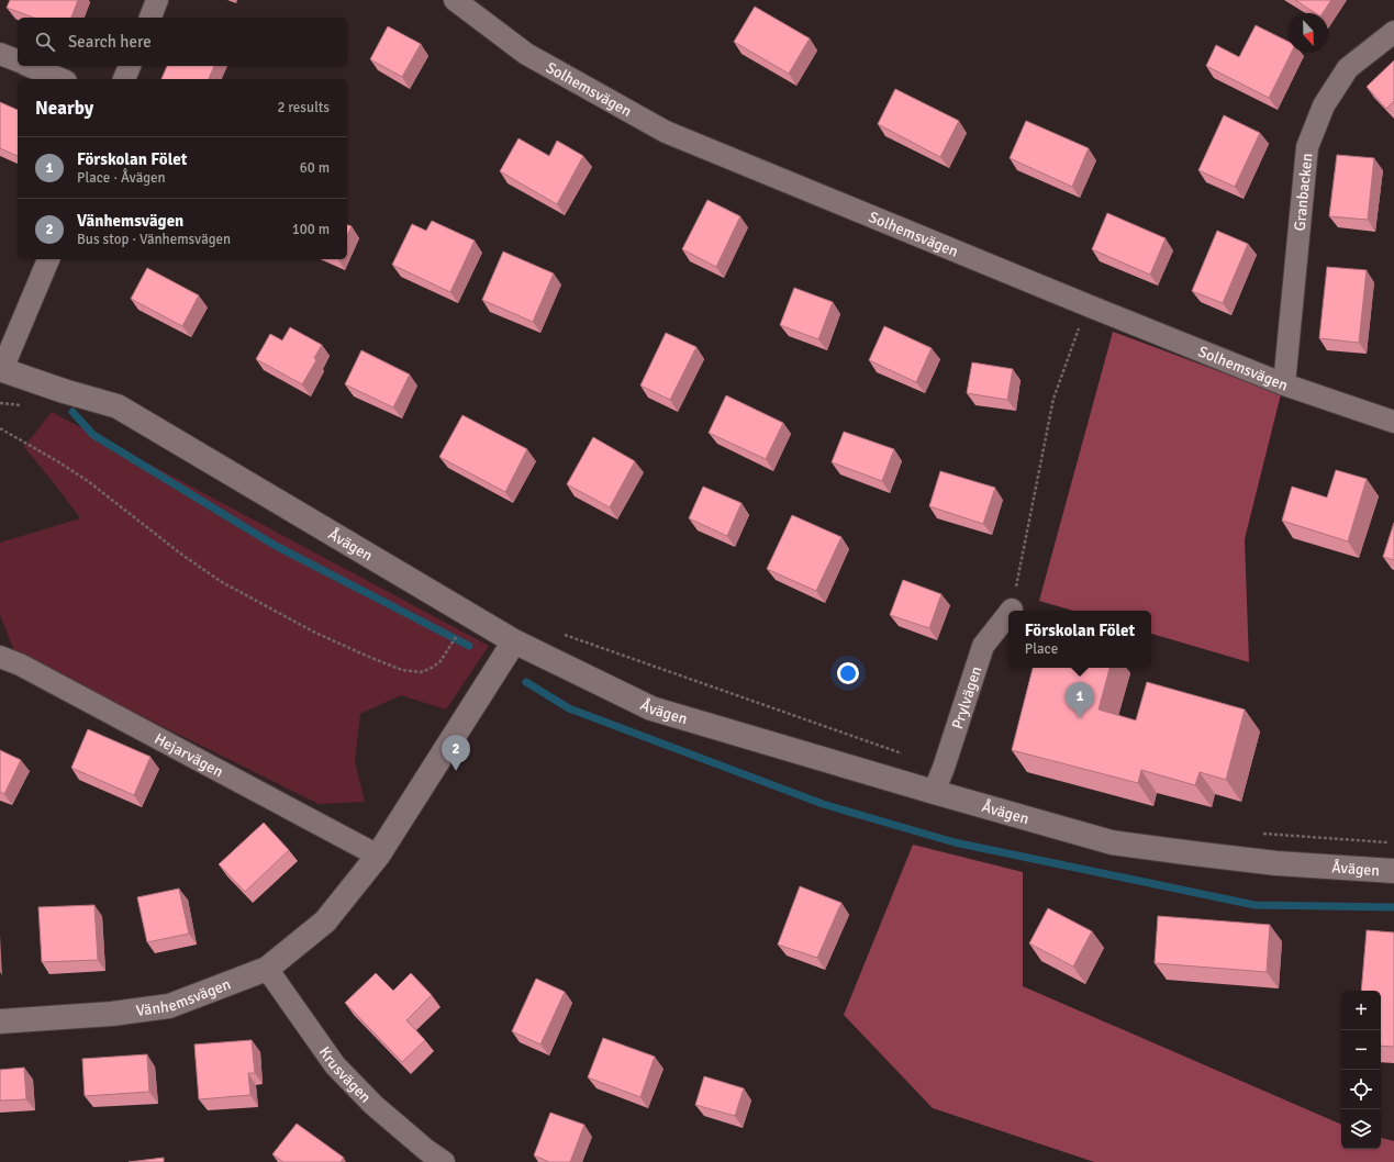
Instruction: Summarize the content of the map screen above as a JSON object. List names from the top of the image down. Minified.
{"streets":{"street":["Solhemsvägen","Granbacken","Åvägen","Prylvägen","Hejarvägen","Vänhemsvägen","Krusvägen"]},"crossings":[["Solhemsvägen","Granbacken"],["Åvägen","Prylvägen"],["Åvägen","Vänhemsvägen"],["Hejarvägen","Vänhemsvägen"],["Vänhemsvägen","Krusvägen"]],"north":"bottom","page":{"search":"Search here","heading":["Nearby","2 results"],"list":[{"mark":"1","name":"Förskolan Fölet","note":"Place · Åvägen","value":"60 m"},{"mark":"2","name":"Vänhemsvägen","note":"Bus stop · Vänhemsvägen","value":"100 m"}],"popup":["Förskolan Fölet","Place"],"pins":["1","2"],"map_buttons":["+","−"]}}
